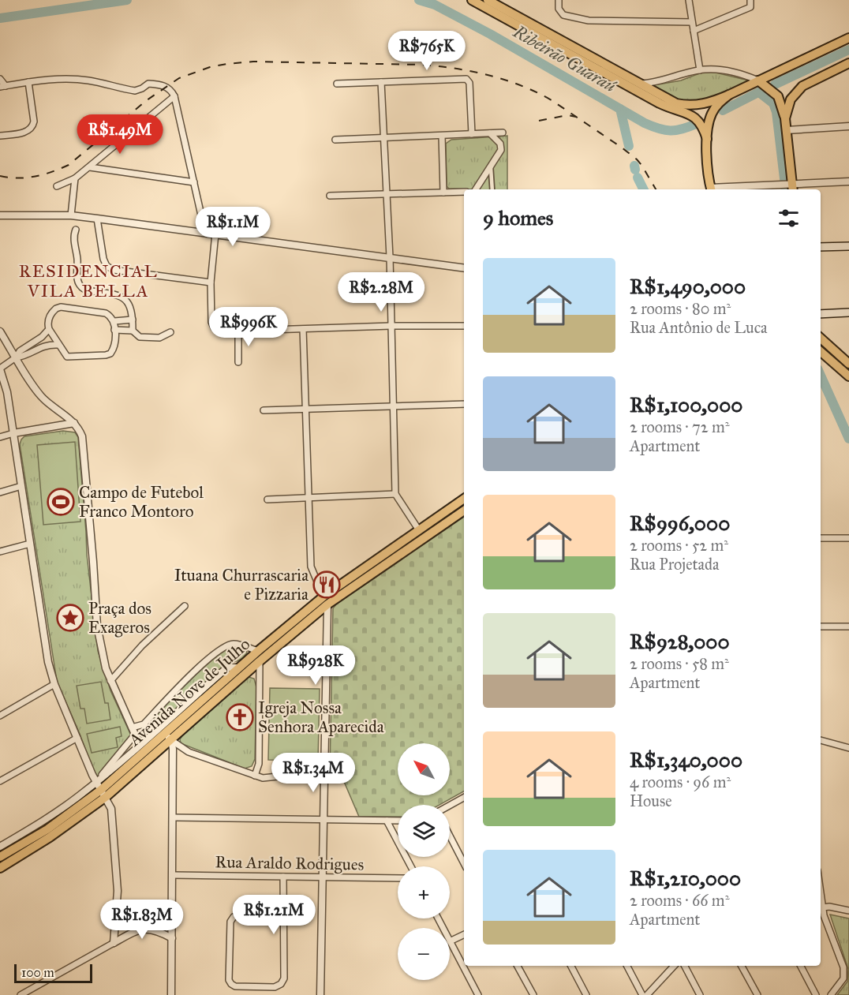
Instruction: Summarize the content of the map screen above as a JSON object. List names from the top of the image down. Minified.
{"streets":{"main road":["Avenida Nove de Julho"],"street":["Rua Araldo Rodrigues"]},"districts":["RESIDENCIAL VILA BELLA"],"water":["Ribeirão Guaraú"],"places":{"sports":["Campo de Futebol Franco Montoro"],"restaurant":["Ituana Churrascaria e Pizzaria"],"place":["Praça dos Exageros"],"church":["Igreja Nossa Senhora Aparecida"]},"scale_bar":"100 m","north":"top left","page":{"price":["R$765K","R$1.49M","R$1.1M","R$2.28M","R$996K","R$928K","R$1.34M","R$1.21M","R$1.83M"],"heading":"9 homes","list":[{"name":"R$1,490,000","note":"2 rooms · 80 m² · Rua Antônio de Luca"},{"name":"R$1,100,000","note":"2 rooms · 72 m² · Apartment"},{"name":"R$996,000","note":"2 rooms · 52 m² · Rua Projetada"},{"name":"R$928,000","note":"2 rooms · 58 m² · Apartment"},{"name":"R$1,340,000","note":"4 rooms · 96 m² · House"},{"name":"R$1,210,000","note":"2 rooms · 66 m² · Apartment"}],"map_buttons":["+","−"],"scale":"100 m"}}
